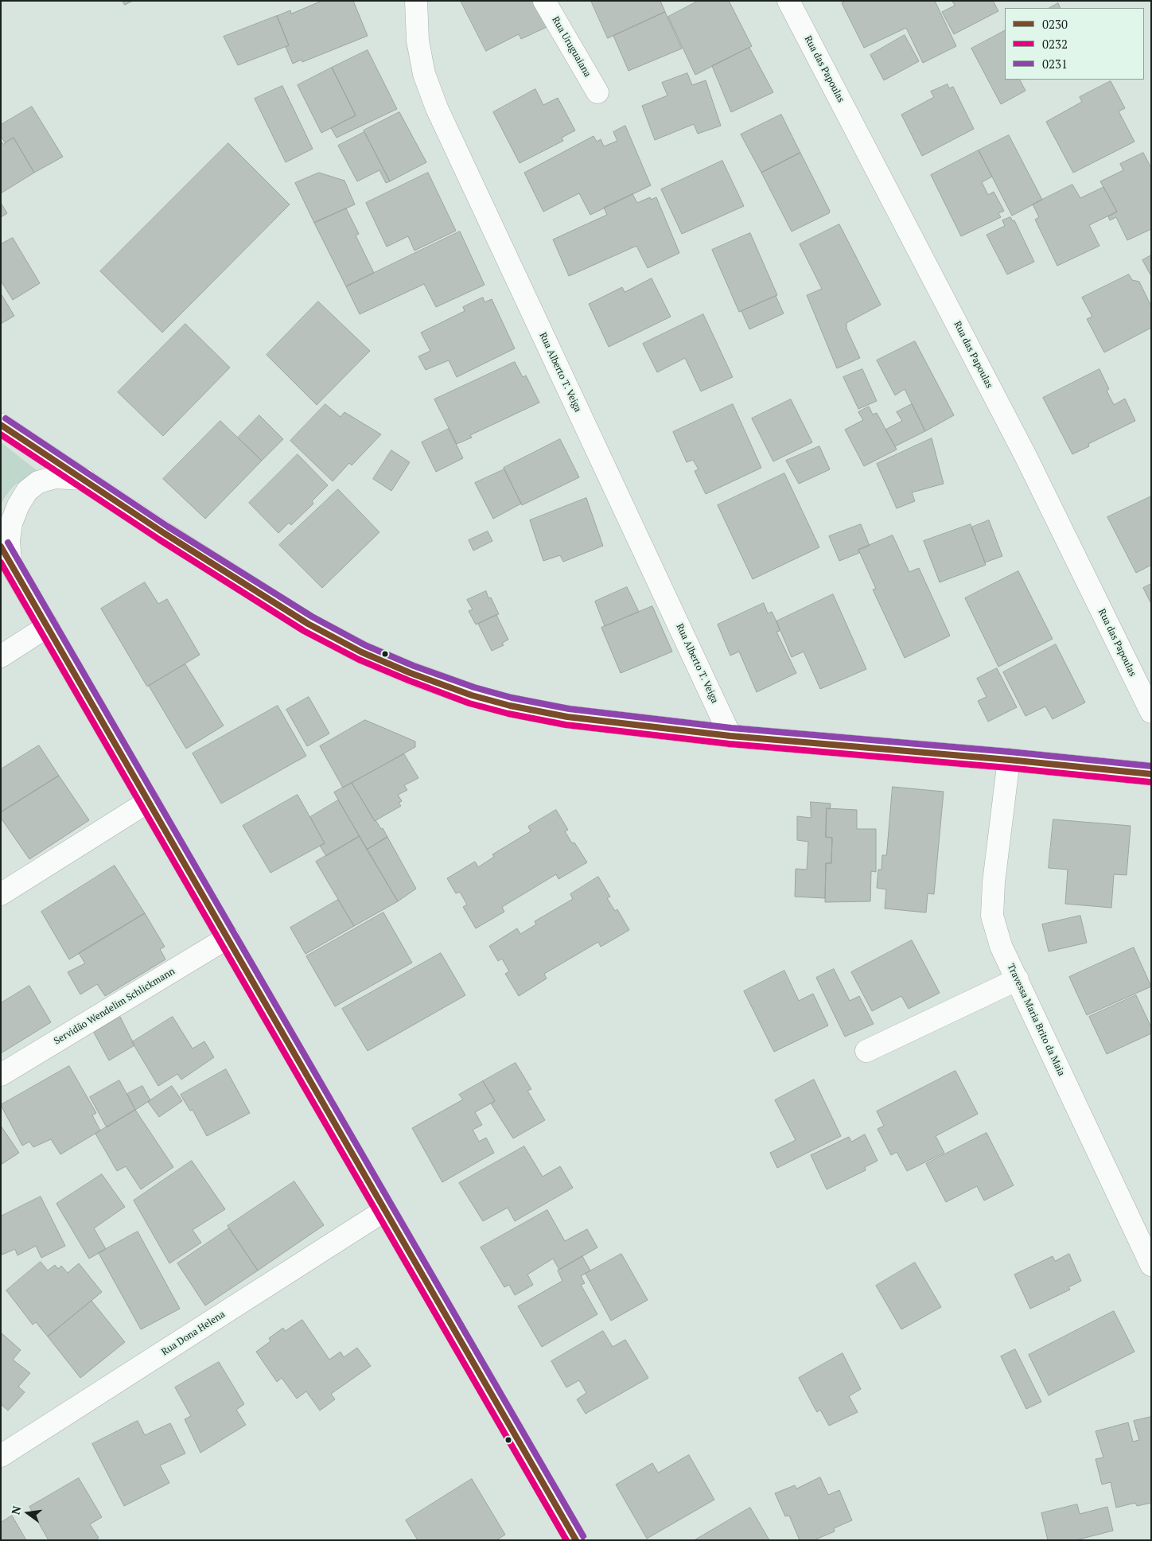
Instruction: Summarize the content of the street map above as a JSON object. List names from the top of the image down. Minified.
{"streets":{"street":["Rua Uruguaiana","Rua das Papoulas","Rua Alberto T. Veiga","Servidão Wendelim Schlickmann","Travessa Maria Brito da Maia","Rua Dona Helena"]},"lines":["transit line 0231","transit line 0230","transit line 0232"],"legend":["0230","0232","0231"],"north":"left"}
